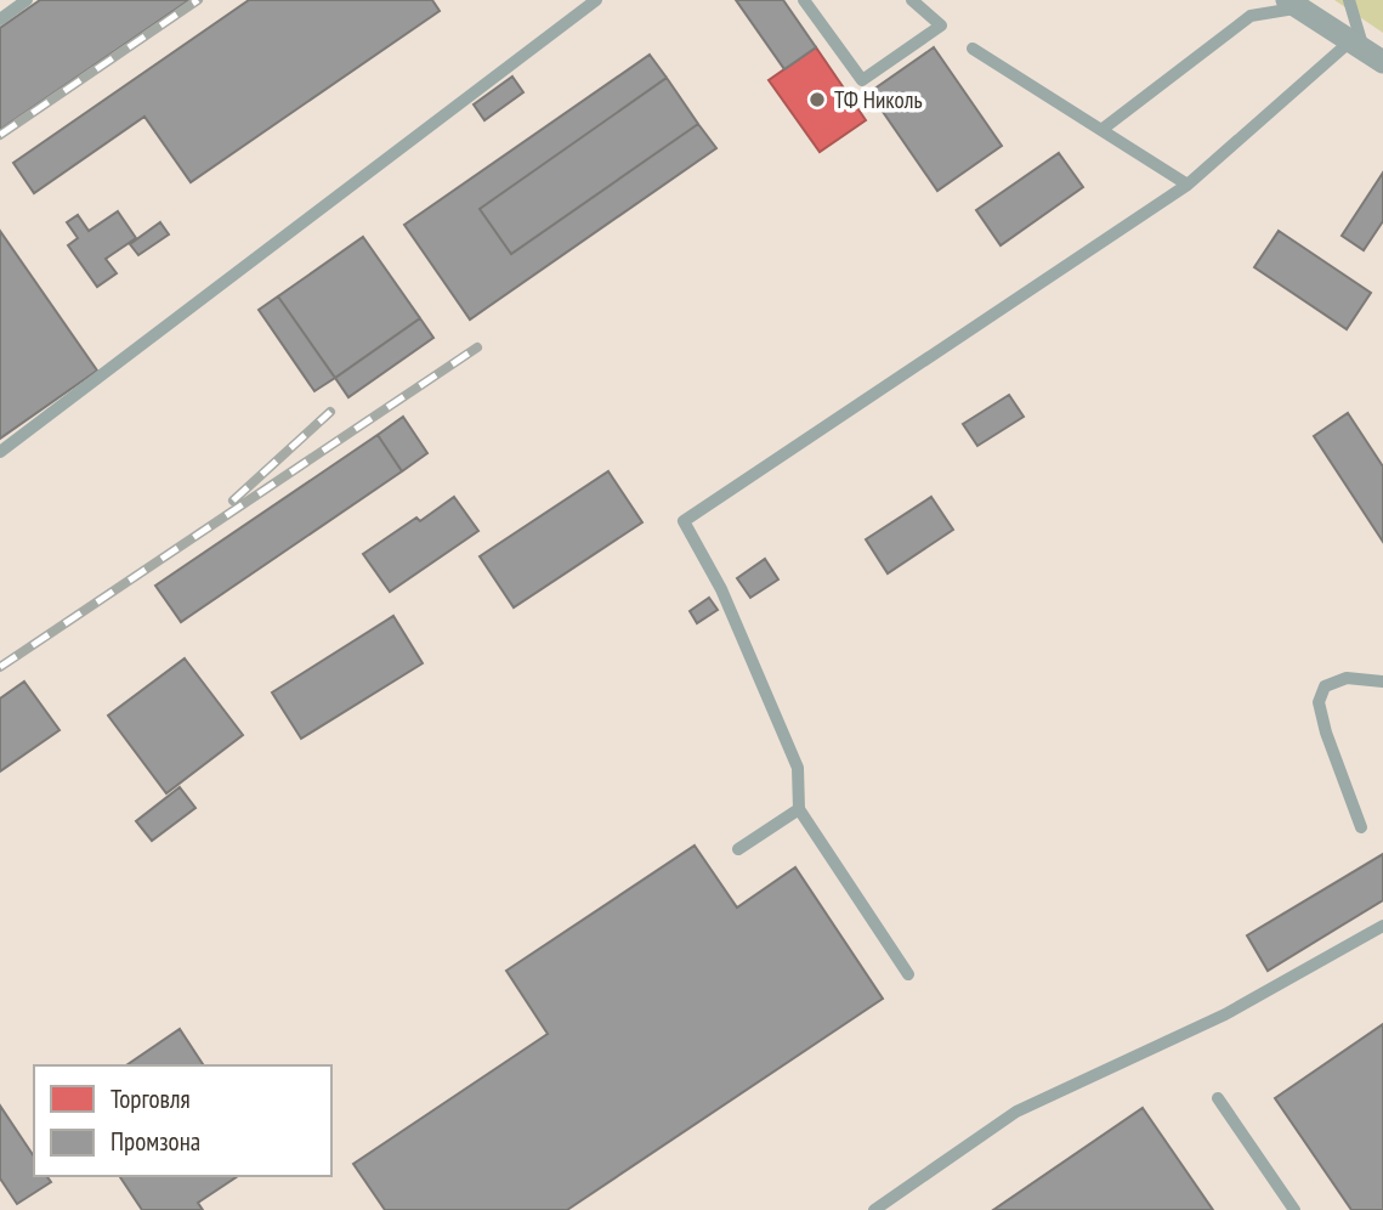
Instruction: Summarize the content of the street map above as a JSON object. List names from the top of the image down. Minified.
{"places":["ТФ Николь"],"legend":["Торговля","Промзона"]}
